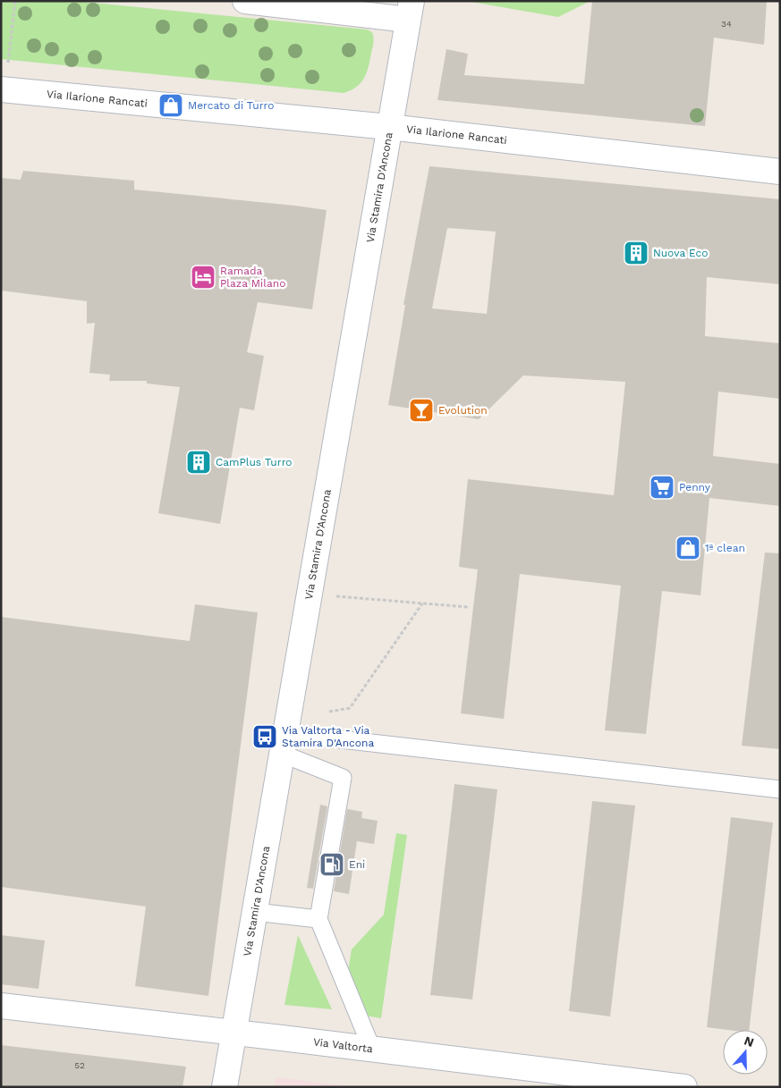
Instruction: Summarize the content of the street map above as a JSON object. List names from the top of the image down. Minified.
{"streets":{"street":["Via Ilarione Rancati","Via Stamira D'Ancona","Via Valtorta"]},"crossings":[["Via Ilarione Rancati","Via Stamira D'Ancona"],["Via Stamira D'Ancona","Via Valtorta"]],"places":{"shop":["Mercato di Turro","1ª clean"],"building":["Nuova Eco","CamPlus Turro"],"hotel":["Ramada Plaza Milano"],"bar":["Evolution"],"supermarket":["Penny"],"bus stop":["Via Valtorta - Via Stamira D'Ancona"],"fuel station":["Eni"]},"house_numbers":["34","52"],"north":"top"}
